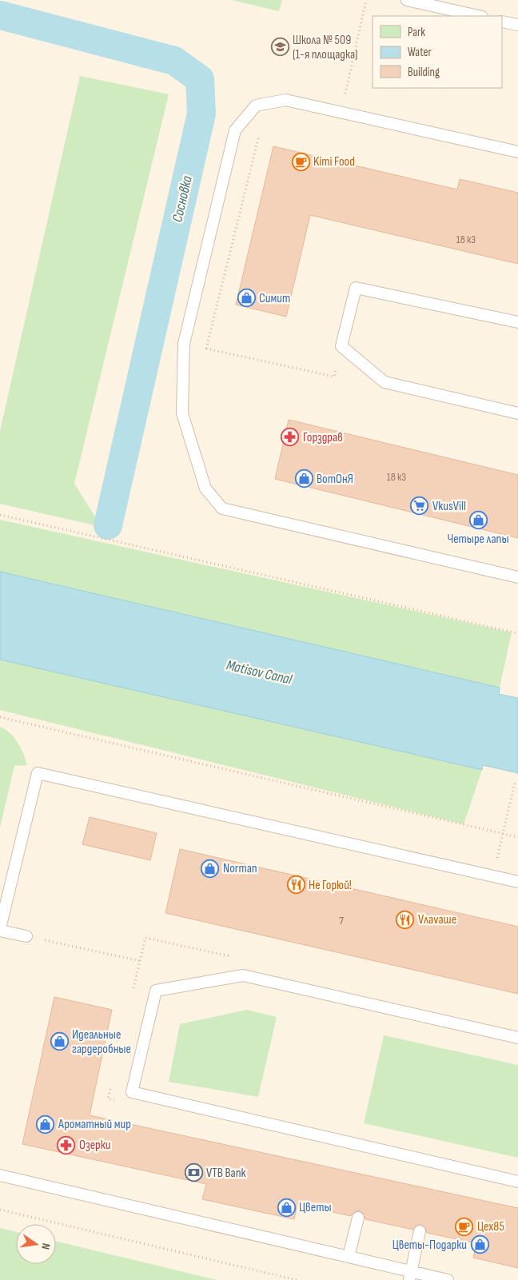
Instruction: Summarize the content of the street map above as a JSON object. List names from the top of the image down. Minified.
{"water":["Сосновка","Matisov Canal"],"places":{"school or university":["Школа № 509 (1-я площадка)"],"cafe":["Kimi Food","Цех85"],"shop":["Симит","ВотОнЯ","Четыре лапы","Norman","Идеальные гардеробные","Ароматный мир","Цветы","Цветы-Подарки"],"pharmacy":["Горздрав","Озерки"],"supermarket":["VkusVill"],"restaurant":["Не Горюй!","Vлаvаше"],"bank":["VTB Bank"]},"house_numbers":["18 к3","18 к3","7"],"legend":["Park","Water","Building"],"north":"right"}
